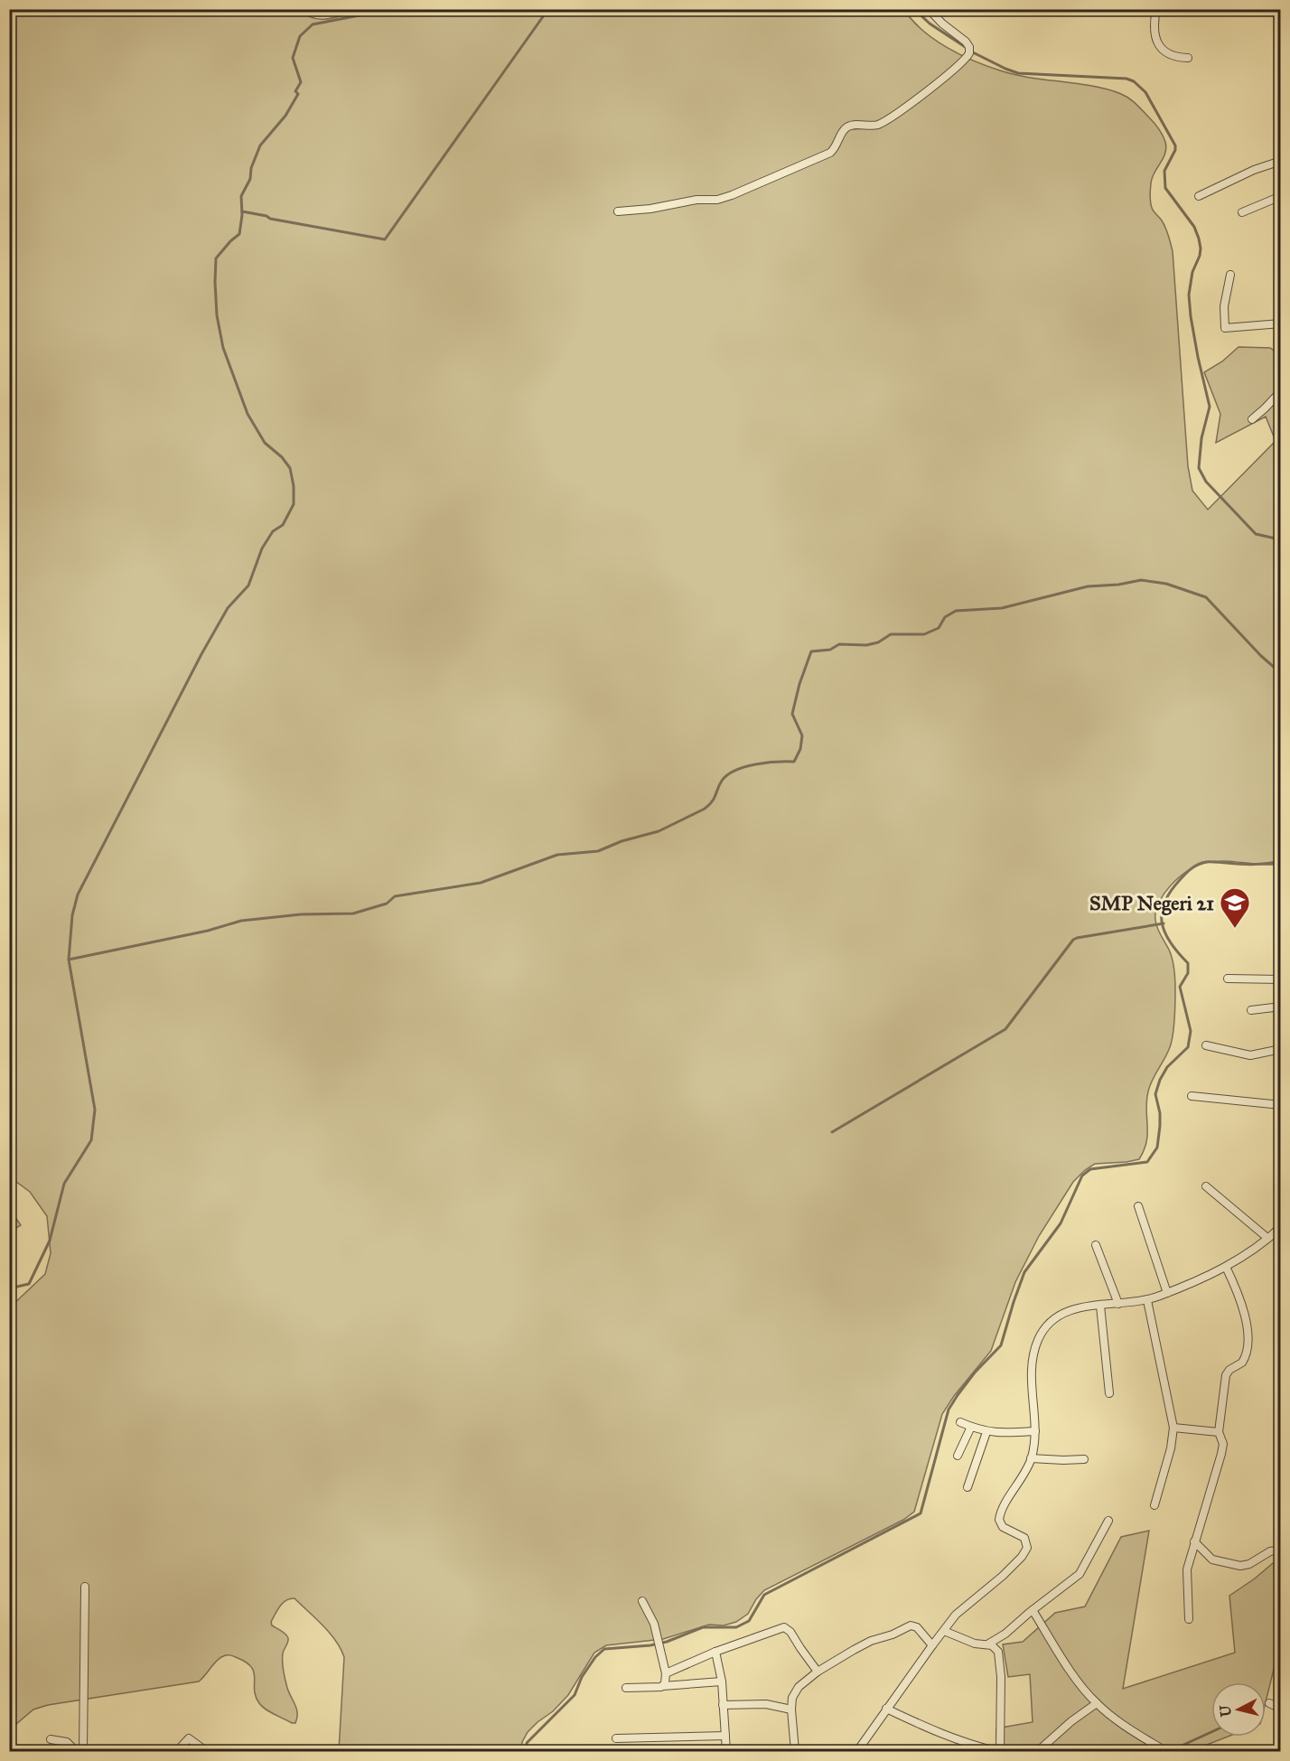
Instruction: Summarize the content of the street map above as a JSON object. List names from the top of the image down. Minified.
{"places":{"school or university":["SMP Negeri 21"]},"north":"left"}
